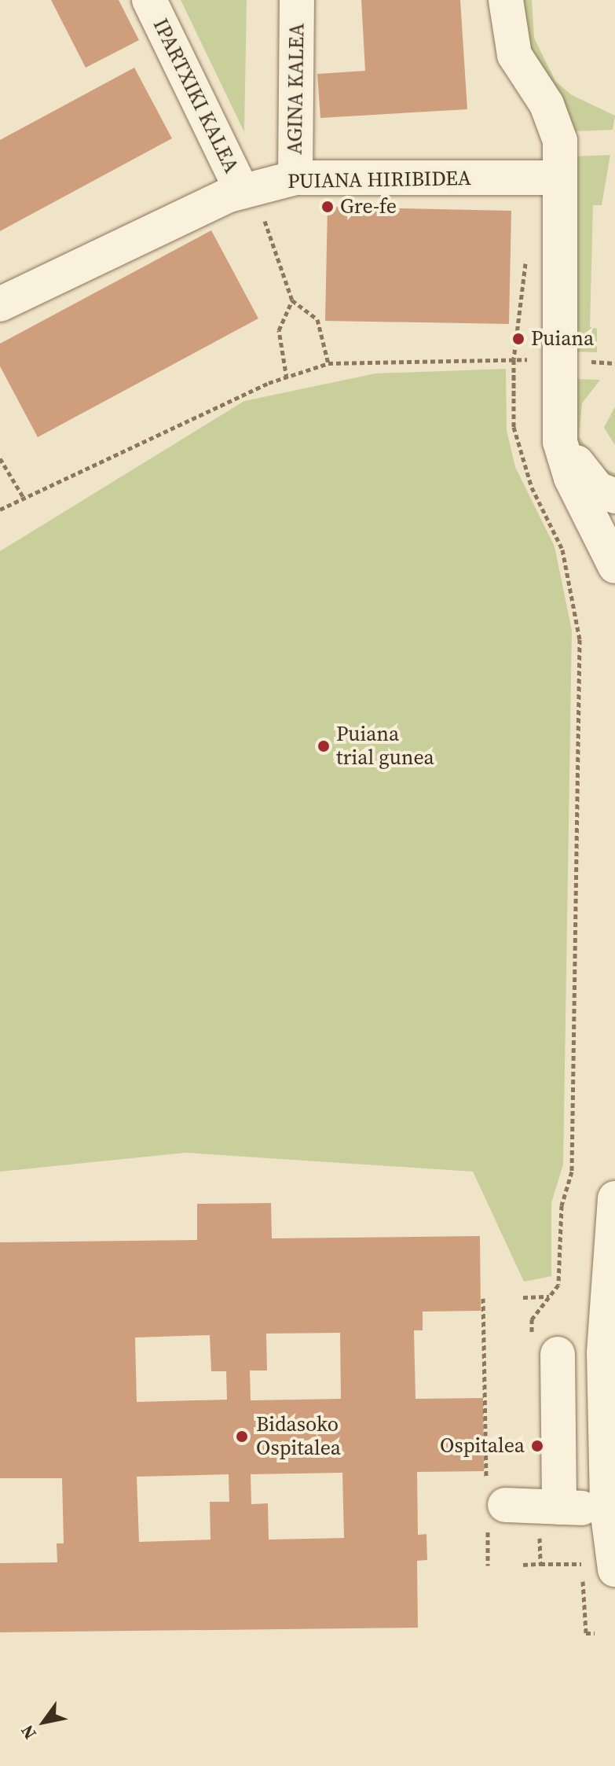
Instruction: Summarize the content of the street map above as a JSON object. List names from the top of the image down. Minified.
{"streets":{"street":["AGINA KALEA","IPARTXIKI KALEA","PUIANA HIRIBIDEA"]},"crossings":[["AGINA KALEA","PUIANA HIRIBIDEA"],["IPARTXIKI KALEA","PUIANA HIRIBIDEA"]],"places":["Gre-fe","Puiana","Puiana trial gunea","Bidasoko Ospitalea","Ospitalea"],"north":"bottom left"}
